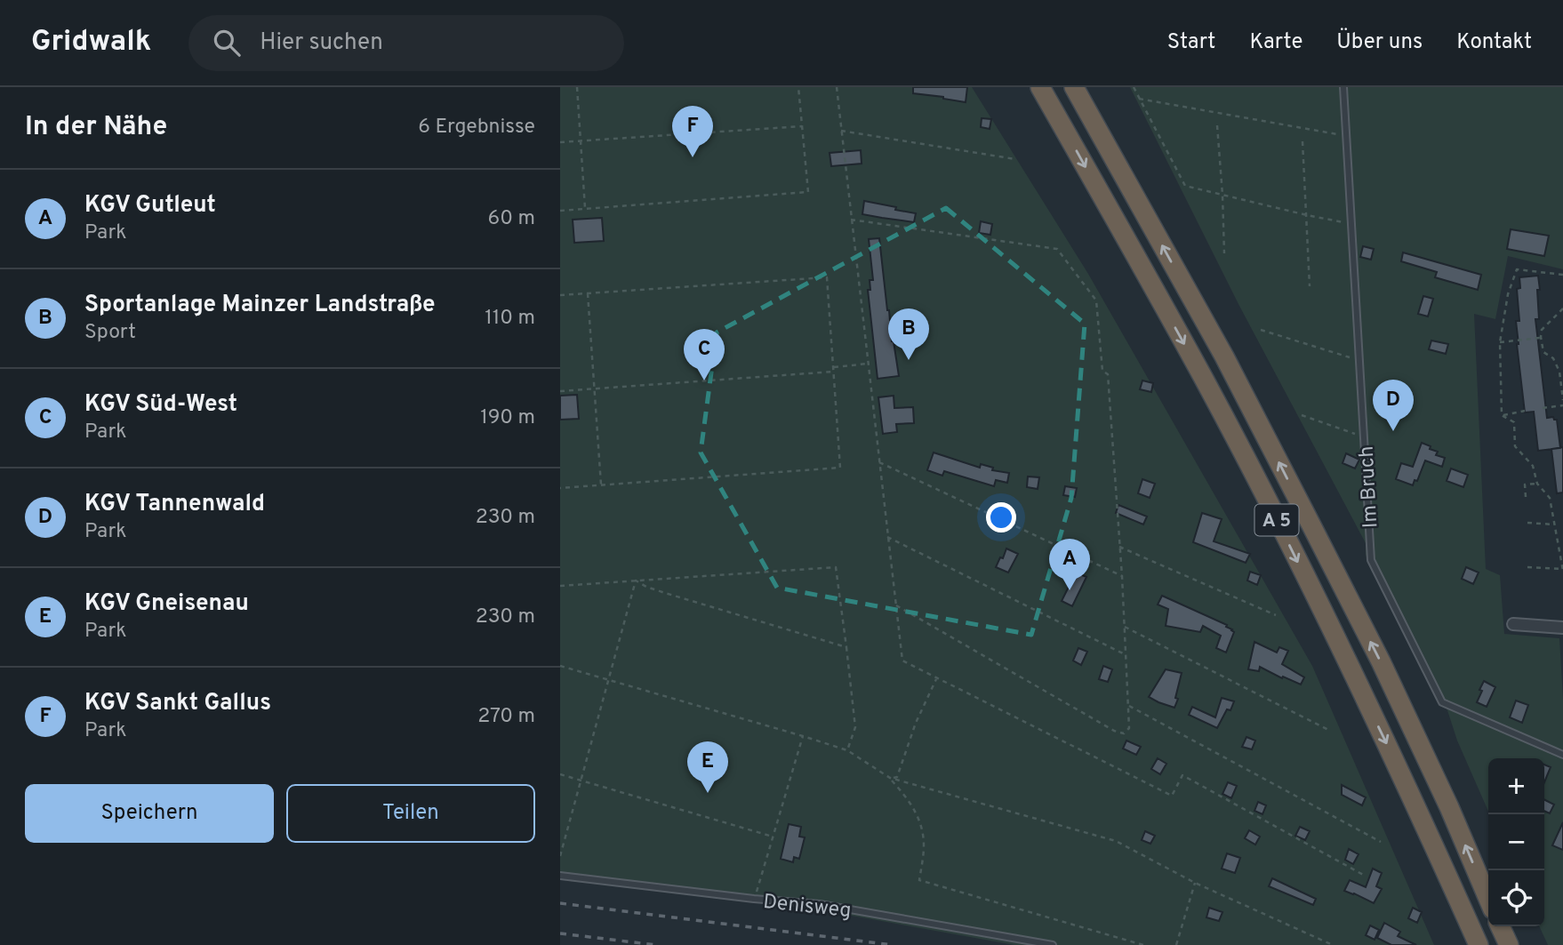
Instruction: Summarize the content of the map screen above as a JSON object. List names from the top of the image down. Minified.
{"streets":{"highway":["A 5"],"lane":["Im Bruch","Denisweg"]},"page":{"header":"Gridwalk","search":"Hier suchen","nav":["Start","Karte","Über uns","Kontakt"],"heading":["In der Nähe","6 Ergebnisse"],"pins":["F","B","C","D","A","E"],"list":[{"mark":"A","name":"KGV Gutleut","note":"Park","value":"60 m"},{"mark":"B","name":"Sportanlage Mainzer Landstraße","note":"Sport","value":"110 m"},{"mark":"C","name":"KGV Süd-West","note":"Park","value":"190 m"},{"mark":"D","name":"KGV Tannenwald","note":"Park","value":"230 m"},{"mark":"E","name":"KGV Gneisenau","note":"Park","value":"230 m"},{"mark":"F","name":"KGV Sankt Gallus","note":"Park","value":"270 m"}],"map_buttons":["+","−"],"buttons":["Speichern","Teilen"]}}
